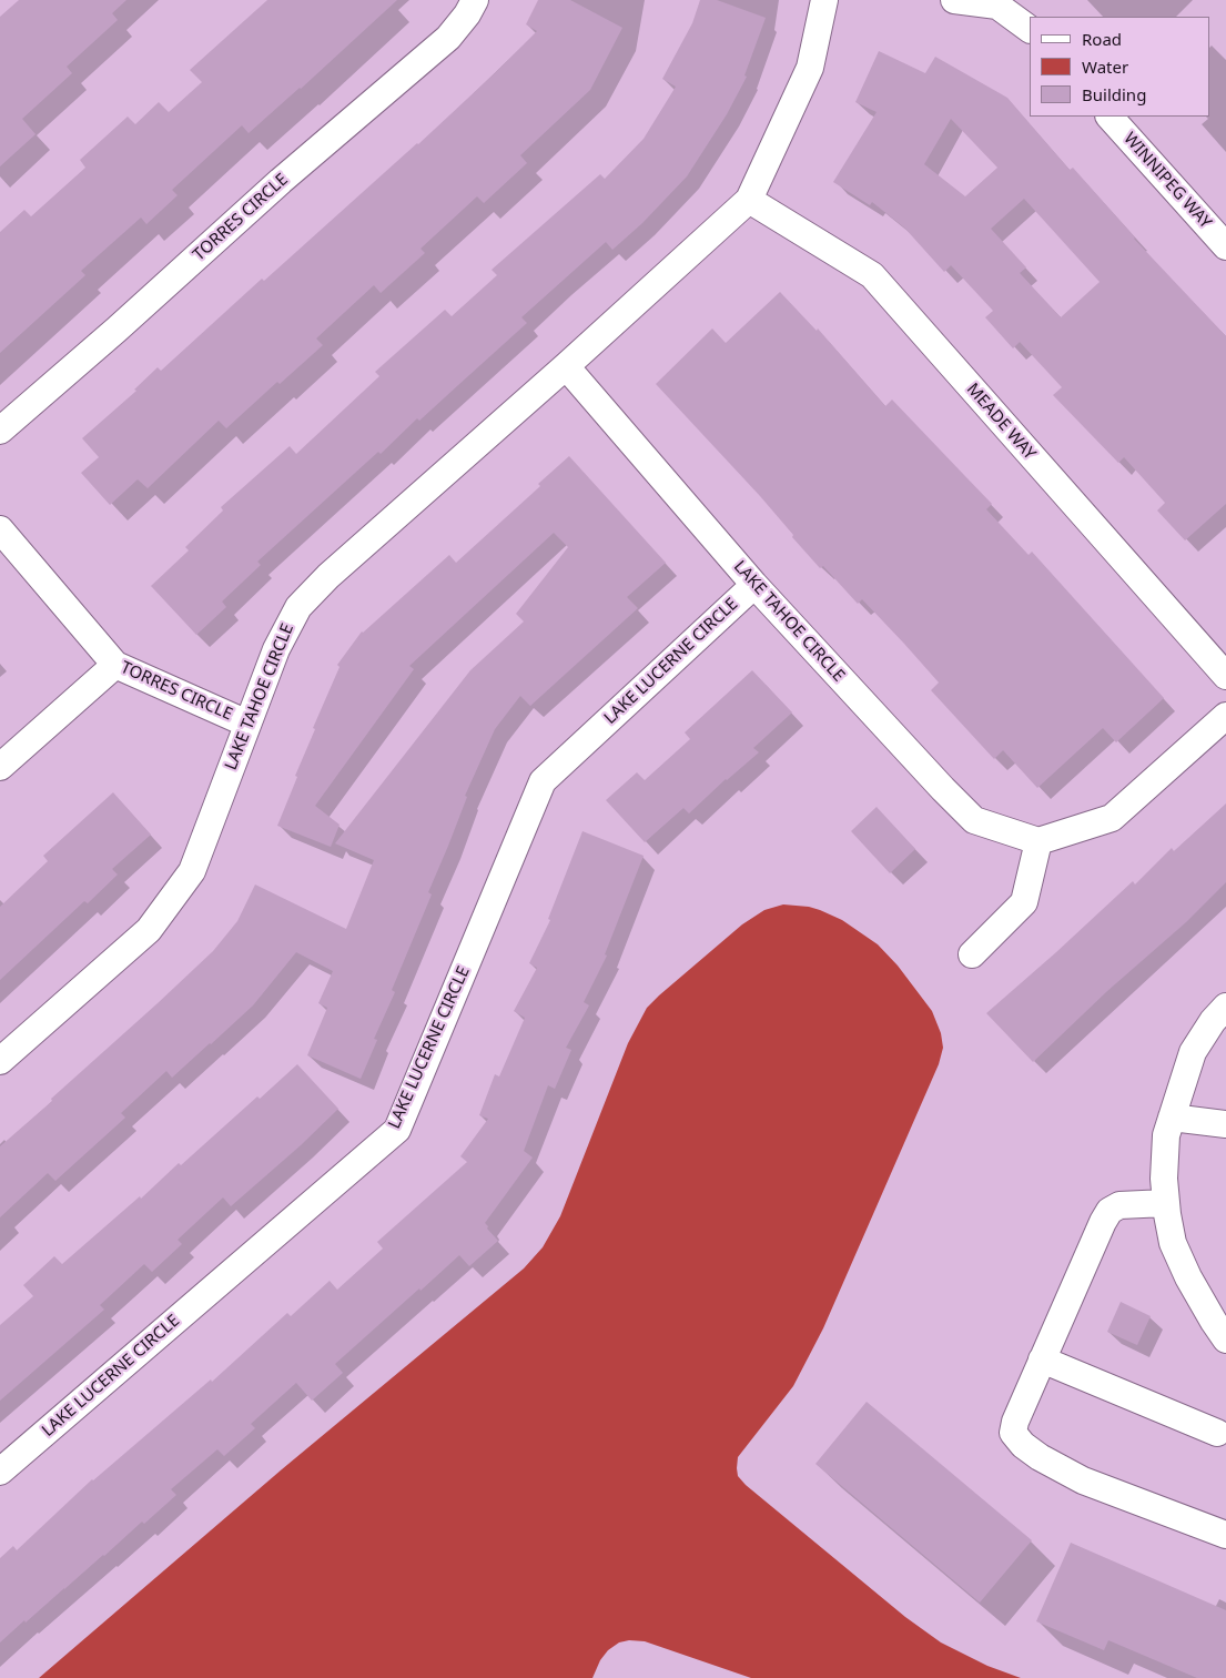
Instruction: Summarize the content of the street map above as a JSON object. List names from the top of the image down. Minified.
{"streets":{"street":["WINNIPEG WAY","TORRES CIRCLE","MEADE WAY","LAKE TAHOE CIRCLE","LAKE LUCERNE CIRCLE"]},"crossings":[["TORRES CIRCLE","LAKE TAHOE CIRCLE"],["MEADE WAY","LAKE TAHOE CIRCLE"],["LAKE TAHOE CIRCLE","LAKE LUCERNE CIRCLE"]],"legend":["Road","Water","Building"]}
